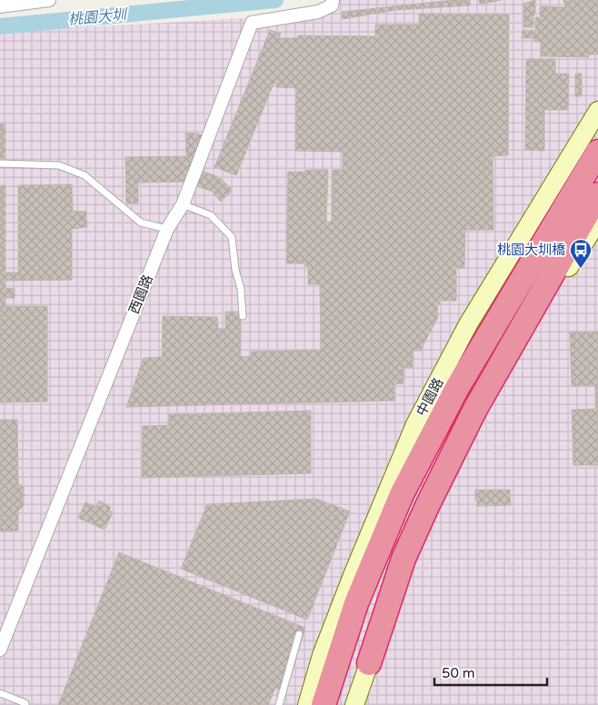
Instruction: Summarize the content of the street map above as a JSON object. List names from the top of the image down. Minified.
{"streets":{"main road":["中園路"],"street":["西園路"]},"water":["桃園大圳"],"places":{"bus stop":["桃園大圳橋"]},"scale_bar":"50 m"}
